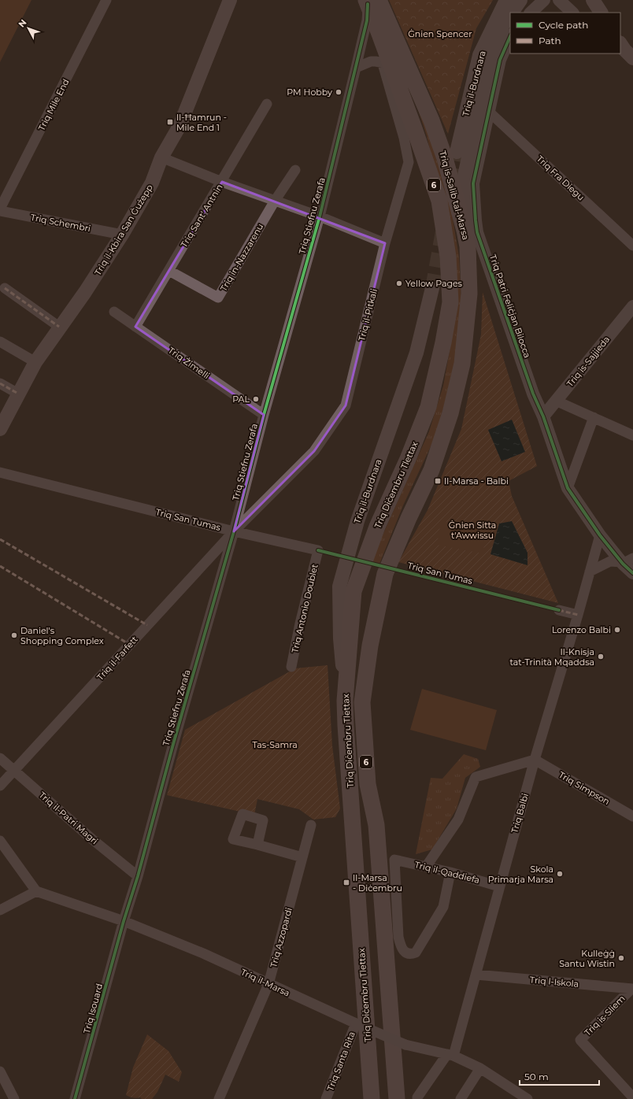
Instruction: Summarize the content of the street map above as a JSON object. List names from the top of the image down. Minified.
{"streets":{"highway":["6","Triq is-Salib tal-Marsa","Triq Diċembru Tlettax"],"main road":["Triq il-Burdnara","Triq il-Kbira San Ġużepp"],"street":["Triq Mile End","Triq Fra Diegu","Triq Sant' Antnin","Triq Stiefnu Zerafa","Triq Schembri","Triq in-Nazzarenu","Triq Patri Feliċjan Bilocca","Triq il-Pitkali","Triq is-Sajjieda","Triq Żimelli","Triq San Tumas","Triq Antonio Doublet","Triq il-Farfett","Triq Simpson","Triq Balbi","Triq il-Patri Magri","Triq il-Qaddiefa","Triq Azzopardi","Triq l-Iskola","Triq il-Marsa","Triq Isouard","Triq is-Sliem","Triq Santa Rita"]},"crossings":[["Triq il-Burdnara","Triq Diċembru Tlettax"],["Triq Fra Diegu","Triq Patri Feliċjan Bilocca"],["Triq is-Salib tal-Marsa","Triq Stiefnu Zerafa"],["Triq is-Salib tal-Marsa","Triq il-Pitkali"],["Triq is-Salib tal-Marsa","Triq Diċembru Tlettax"],["Triq Sant' Antnin","Triq in-Nazzarenu"],["Triq Sant' Antnin","Triq Żimelli"],["Triq Stiefnu Zerafa","Triq il-Pitkali"],["Triq Stiefnu Zerafa","Triq Żimelli"],["Triq Stiefnu Zerafa","Triq San Tumas"],["Triq Stiefnu Zerafa","Triq il-Farfett"],["Triq Stiefnu Zerafa","Triq il-Patri Magri"],["Triq Stiefnu Zerafa","Triq il-Marsa"],["Triq Stiefnu Zerafa","Triq Isouard"],["Triq Schembri","Triq il-Kbira San Ġużepp"],["Triq Patri Feliċjan Bilocca","Triq is-Sajjieda"],["Triq Patri Feliċjan Bilocca","Triq Balbi"],["Triq il-Pitkali","Triq San Tumas"],["Triq il-Pitkali","Triq il-Farfett"],["Triq San Tumas","Triq Antonio Doublet"],["Triq San Tumas","Triq il-Farfett"],["Triq il-Farfett","Triq il-Patri Magri"],["Triq Simpson","Triq Balbi"],["Triq Balbi","Triq il-Qaddiefa"],["Triq Balbi","Triq l-Iskola"],["Triq Balbi","Triq il-Marsa"],["Triq Azzopardi","Triq il-Marsa"],["Triq l-Iskola","Triq is-Sliem"],["Triq il-Marsa","Triq Isouard"],["Triq il-Marsa","Triq Santa Rita"]],"parks":["Ġnien Spencer","Ġnien Sitta t'Awwissu","Tas-Samra"],"places":{"other":["PM Hobby","Yellow Pages","PAL","Lorenzo Balbi","Daniel's Shopping Complex","Il-Knisja tat-Trinità Mqaddsa","Skola Primarja Marsa","Kulleġġ Santu Wistin"],"transit":["Il-Ħamrun - Mile End 1","Il-Marsa - Balbi","Il-Marsa - Diċembru"]},"legend":["Cycle path","Path"],"scale_bar":"50 m","north":"top left"}
